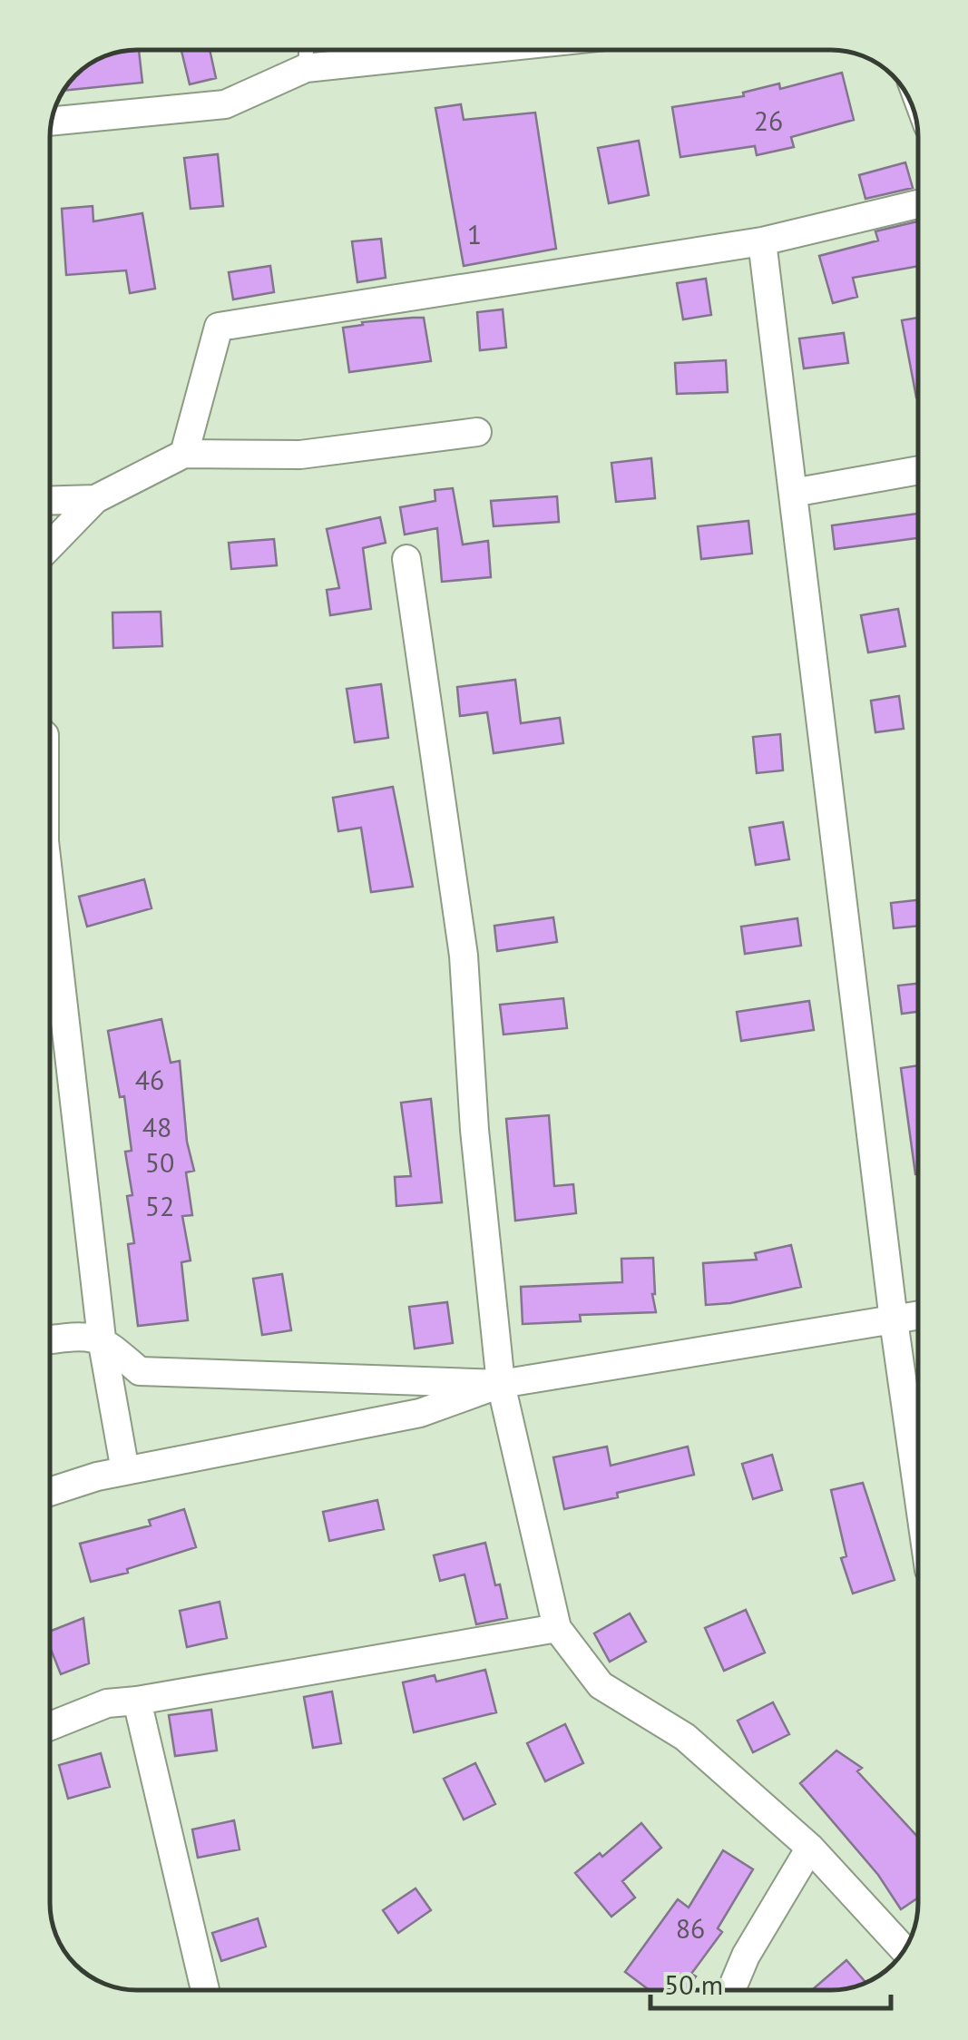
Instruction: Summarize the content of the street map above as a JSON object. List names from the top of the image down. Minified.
{"house_numbers":["26","1","46","48","50","52","86"],"scale_bar":"50 m"}
